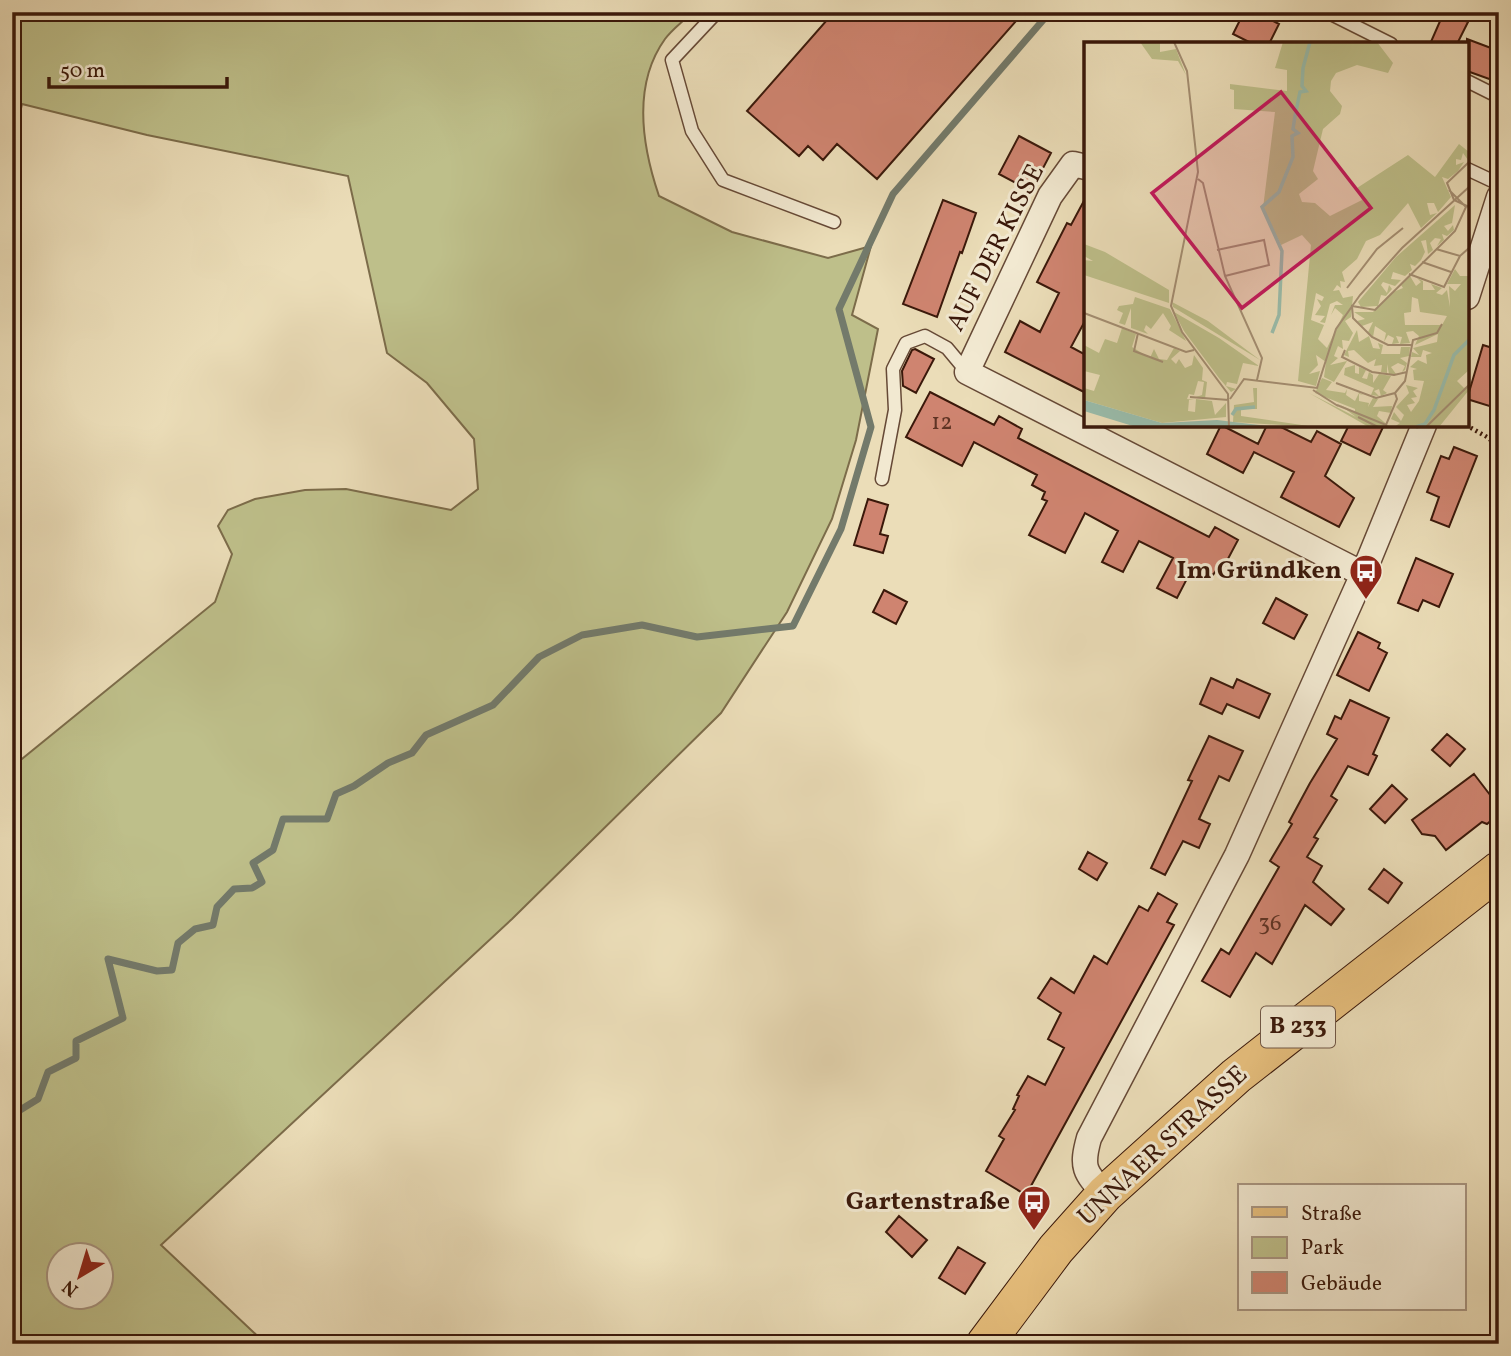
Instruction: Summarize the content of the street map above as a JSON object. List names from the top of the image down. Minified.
{"streets":{"main road":["B 233","UNNAER STRASSE"],"street":["AUF DER KISSE"]},"places":{"bus stop":["Im Gründken","Gartenstraße"]},"house_numbers":["12","36"],"legend":["Straße","Park","Gebäude"],"scale_bar":"50 m","north":"bottom left"}
